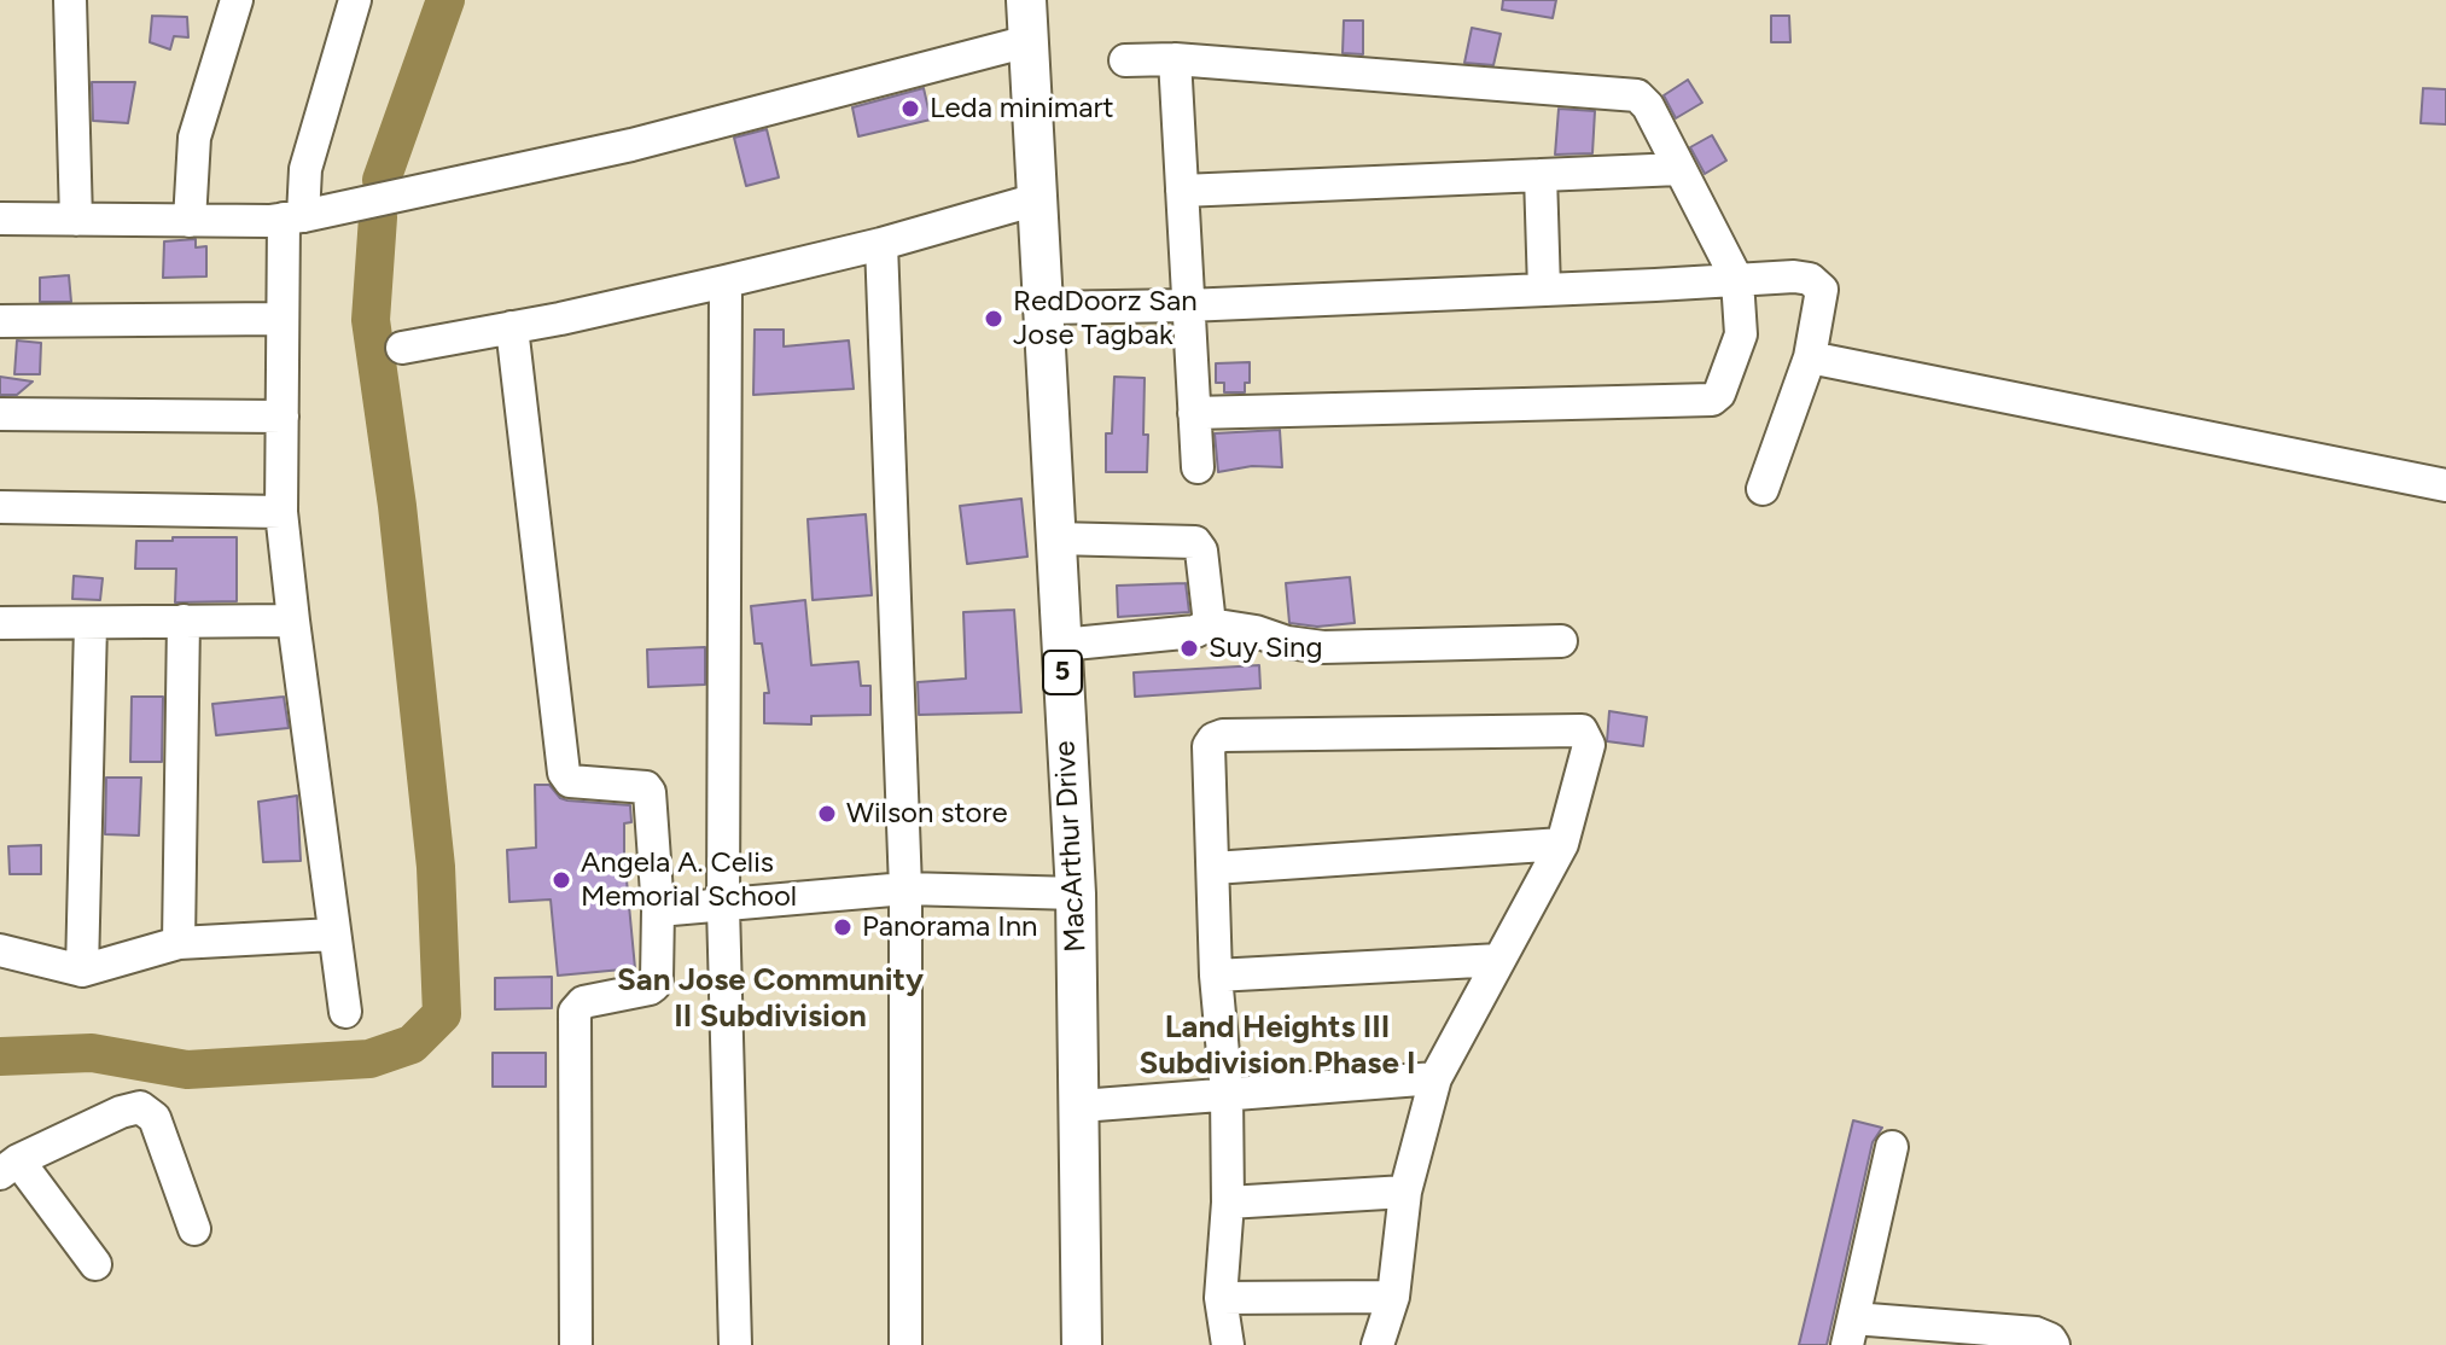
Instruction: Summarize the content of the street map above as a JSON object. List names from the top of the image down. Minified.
{"streets":{"main road":["5","MacArthur Drive"]},"districts":["San Jose Community II Subdivision","Land Heights III Subdivision Phase I"],"places":["Leda minimart","RedDoorz San Jose Tagbak","Suy Sing","Wilson store","Angela A. Celis Memorial School","Panorama Inn"]}
